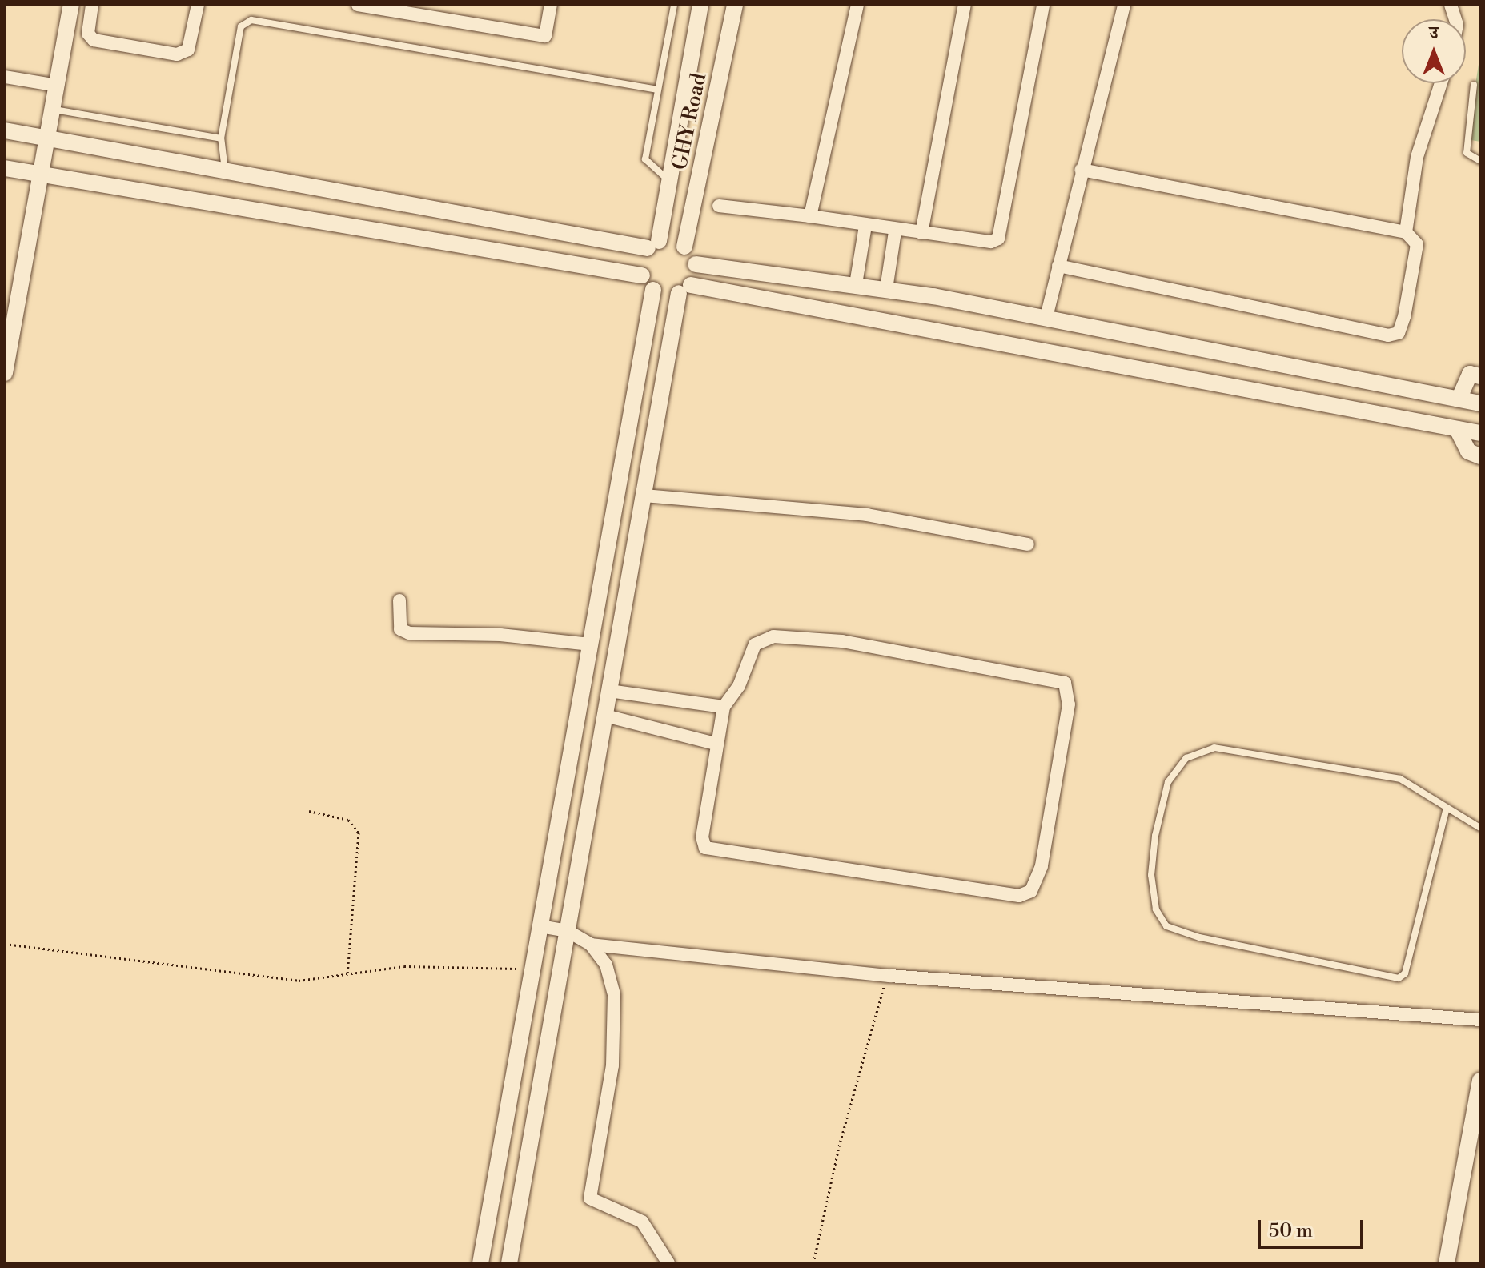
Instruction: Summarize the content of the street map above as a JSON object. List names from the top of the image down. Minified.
{"streets":{"street":["GHY Road"]},"scale_bar":"50 m","north":"top"}
